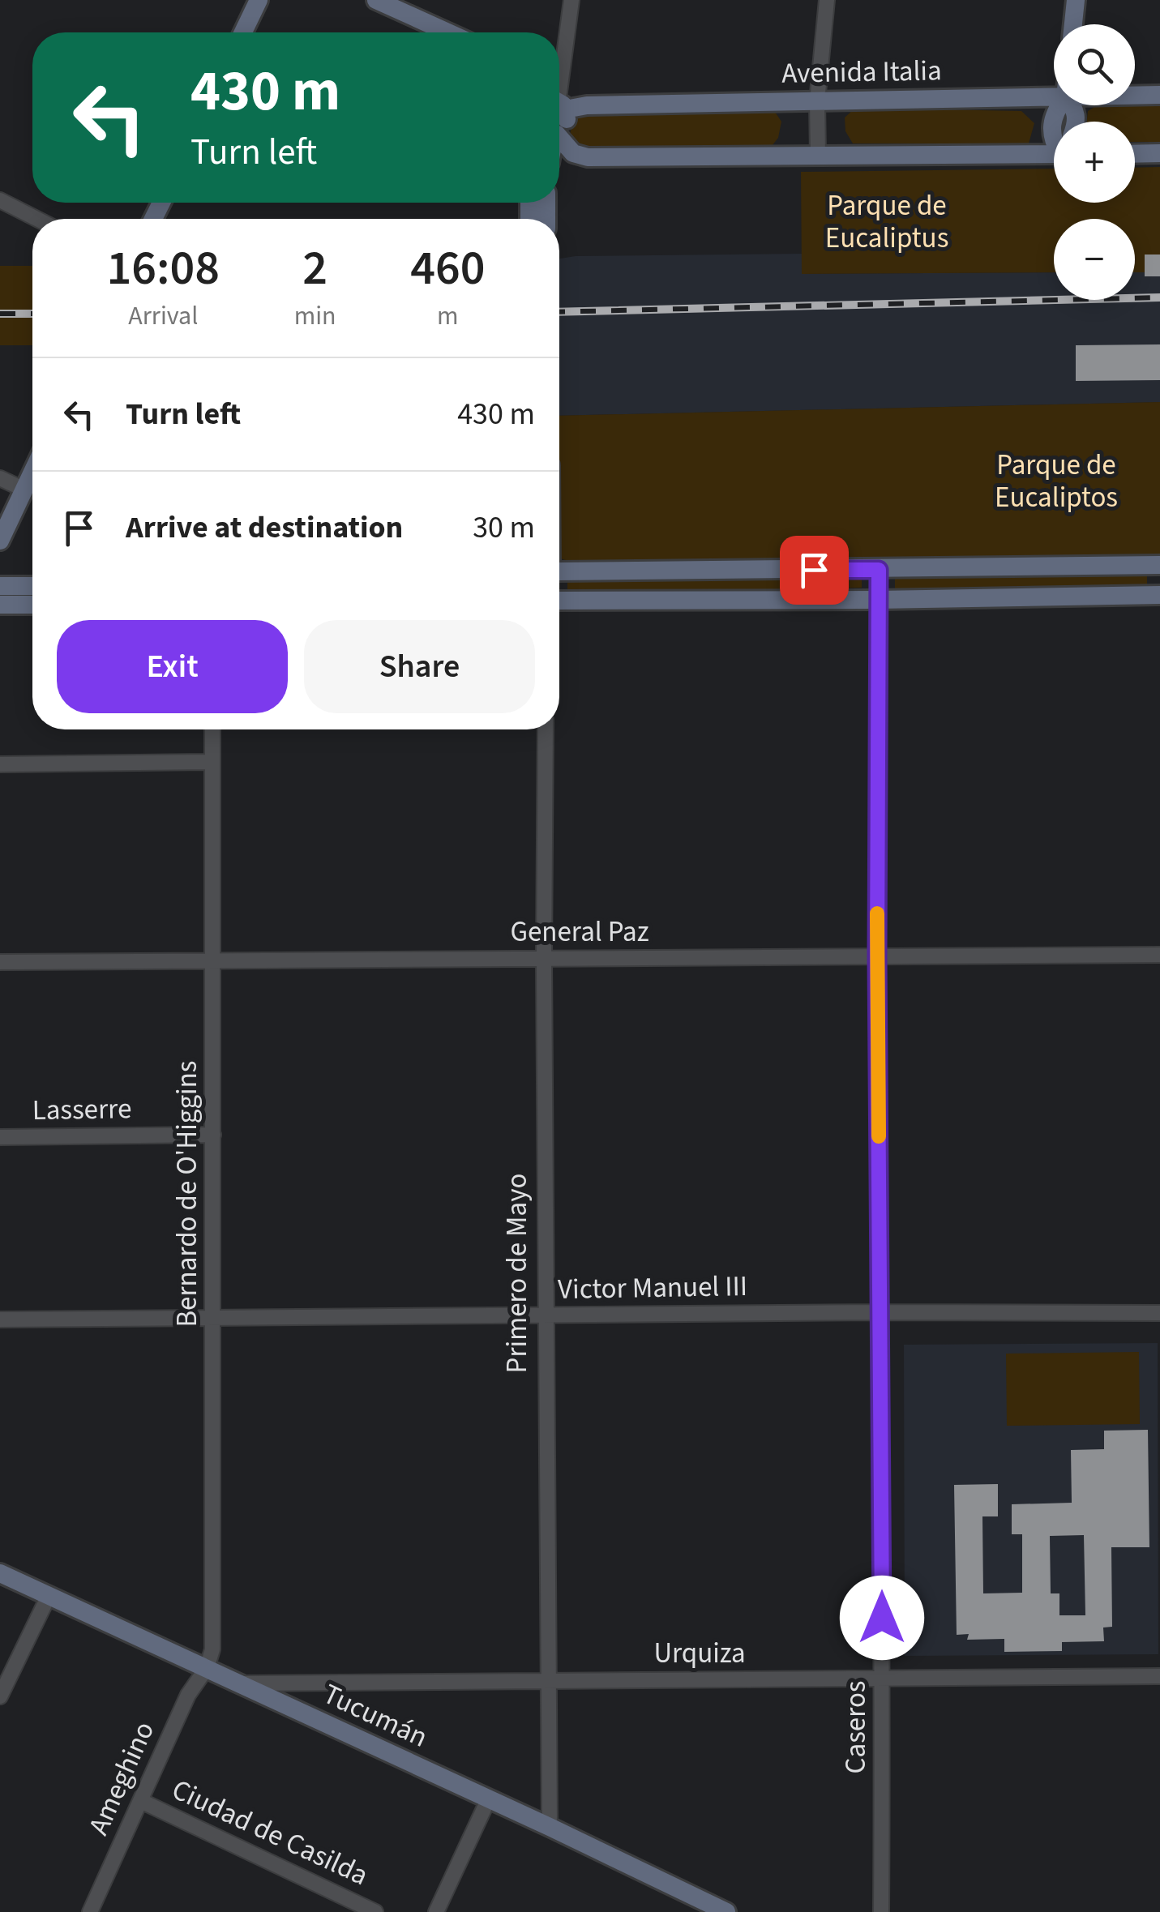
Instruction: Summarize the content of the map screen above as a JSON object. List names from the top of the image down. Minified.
{"streets":{"street":["Avenida Italia","General Paz","Lasserre","Bernardo de O'Higgins","Primero de Mayo","Victor Manuel III","Urquiza","Tucumán","Caseros","Ameghino","Ciudad de Casilda"]},"crossings":[["General Paz","Bernardo de O'Higgins"],["General Paz","Primero de Mayo"],["General Paz","Caseros"],["Lasserre","Bernardo de O'Higgins"],["Bernardo de O'Higgins","Victor Manuel III"],["Bernardo de O'Higgins","Tucumán"],["Bernardo de O'Higgins","Ameghino"],["Primero de Mayo","Victor Manuel III"],["Primero de Mayo","Urquiza"],["Primero de Mayo","Tucumán"],["Victor Manuel III","Caseros"],["Urquiza","Tucumán"],["Urquiza","Caseros"],["Tucumán","Ameghino"],["Ameghino","Ciudad de Casilda"]],"parks":["Parque de Eucaliptus","Parque de Eucaliptos"],"page":{"map_buttons":["+","−"],"turn":["430 m","Turn left"],"eta":["16:08","Arrival","2","min","460","m"],"list":[{"name":"Turn left","value":"430 m"},{"name":"Arrive at destination","value":"30 m"}],"buttons":["Exit","Share"]}}
